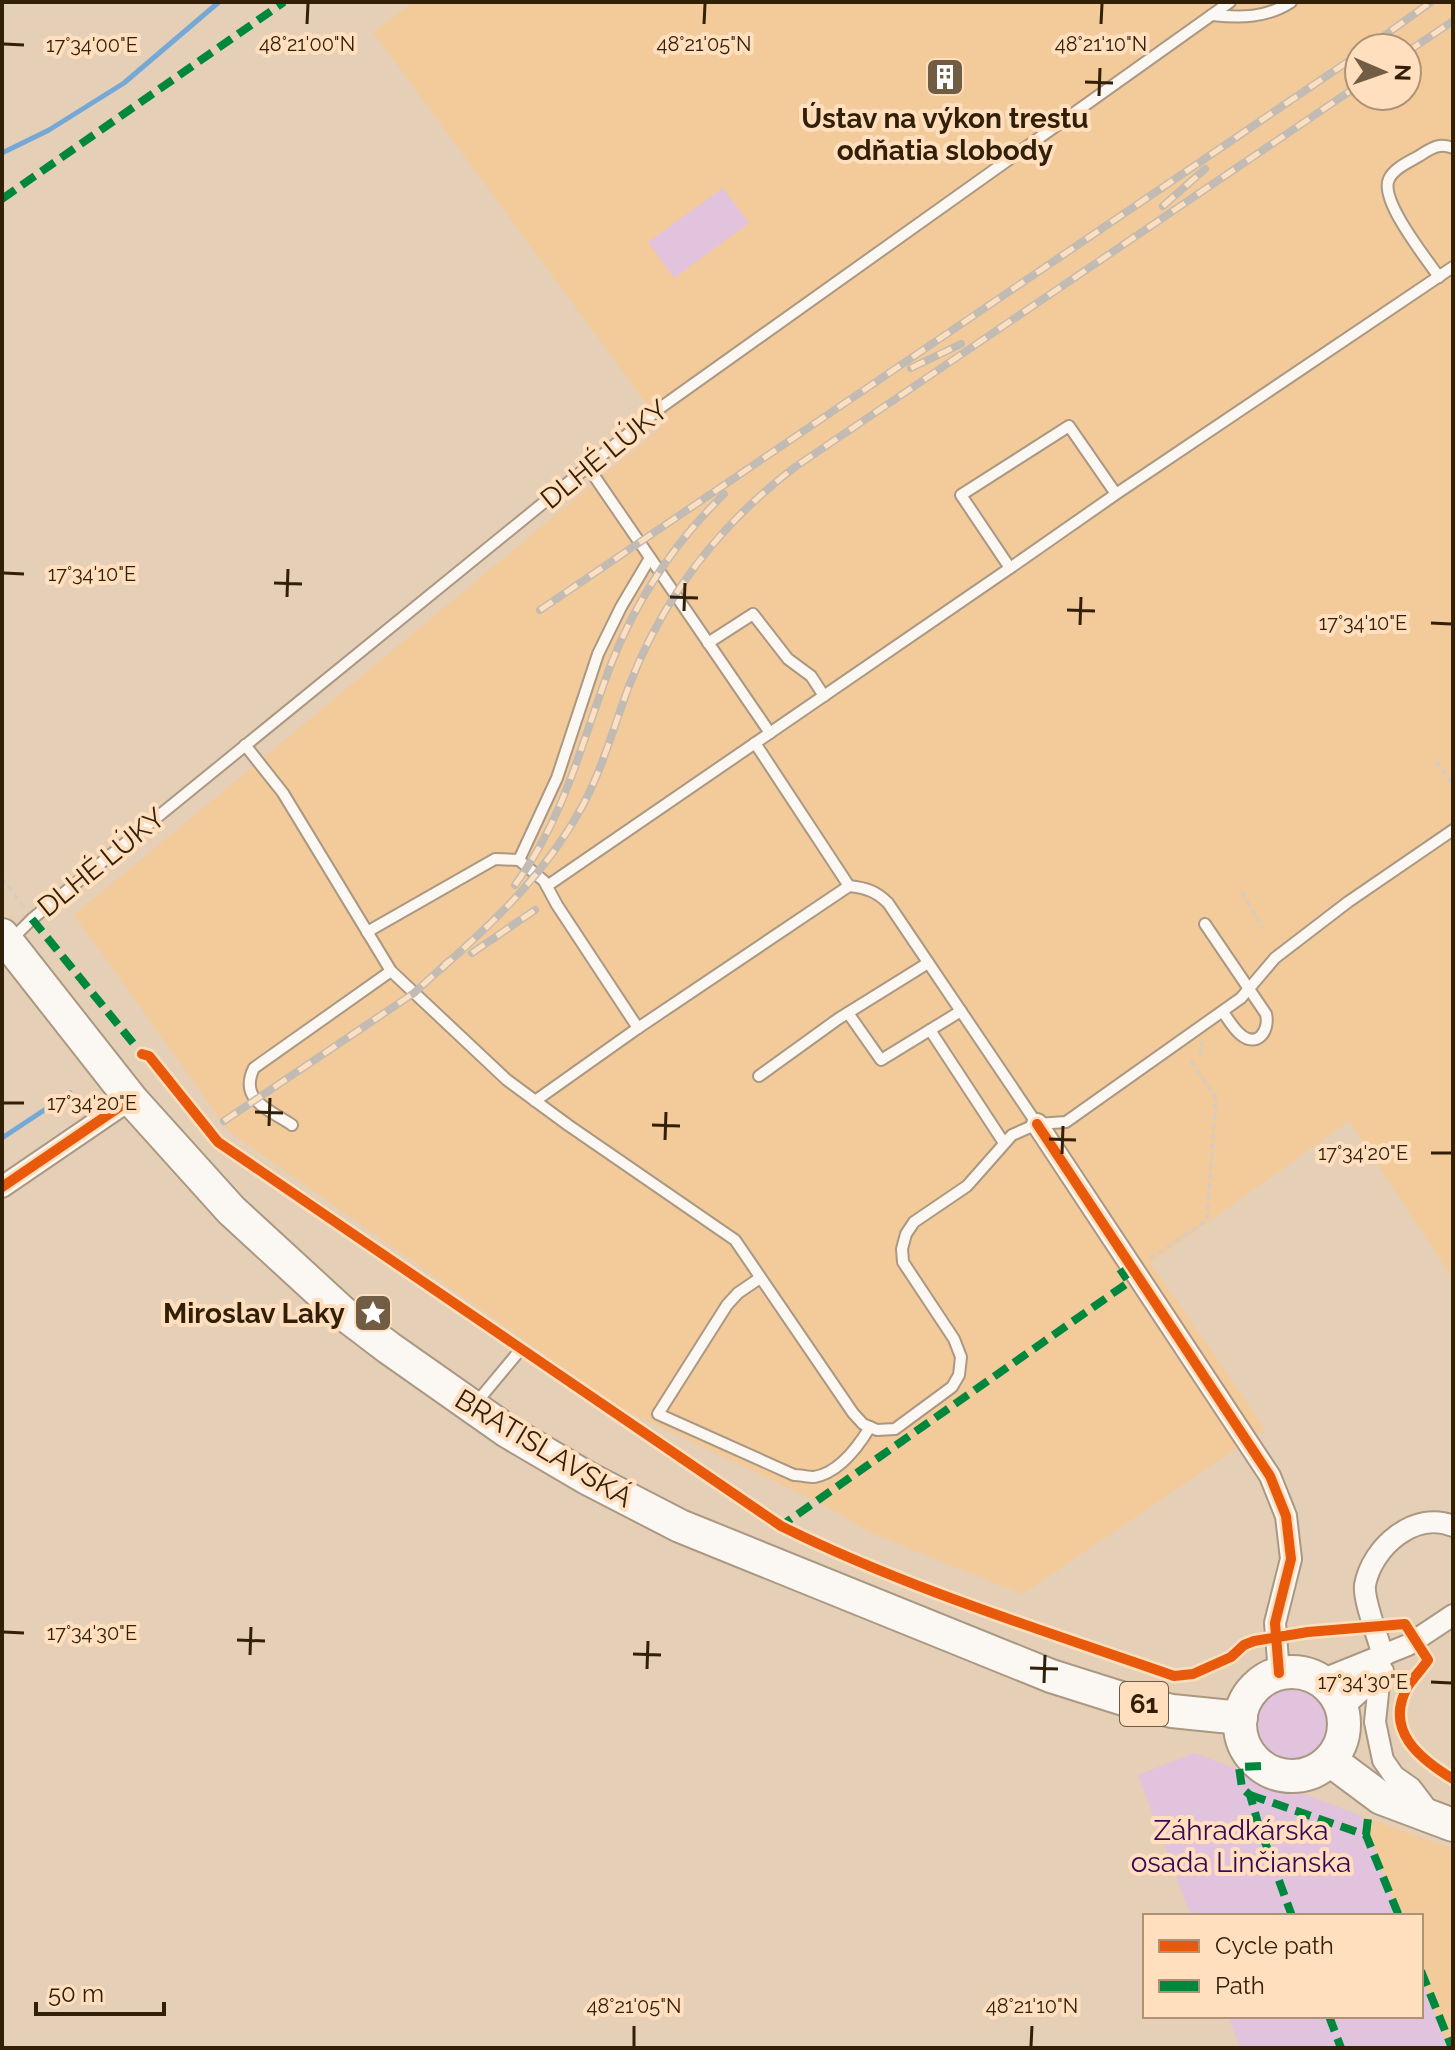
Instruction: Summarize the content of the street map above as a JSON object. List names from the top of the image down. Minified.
{"streets":{"main road":["BRATISLAVSKÁ","61"],"lane":["DLHÉ LÚKY"]},"crossings":[["DLHÉ LÚKY","BRATISLAVSKÁ"]],"parks":["Záhradkárska osada Linčianska"],"places":{"building":["Ústav na výkon trestu odňatia slobody"],"place":["Miroslav Laky"]},"legend":["Cycle path","Path"],"scale_bar":"50 m","north":"right","coordinates":["48°21'00\"N","48°21'05\"N","48°21'10\"N","17°34'00\"E","17°34'10\"E","17°34'20\"E","17°34'30\"E"]}
